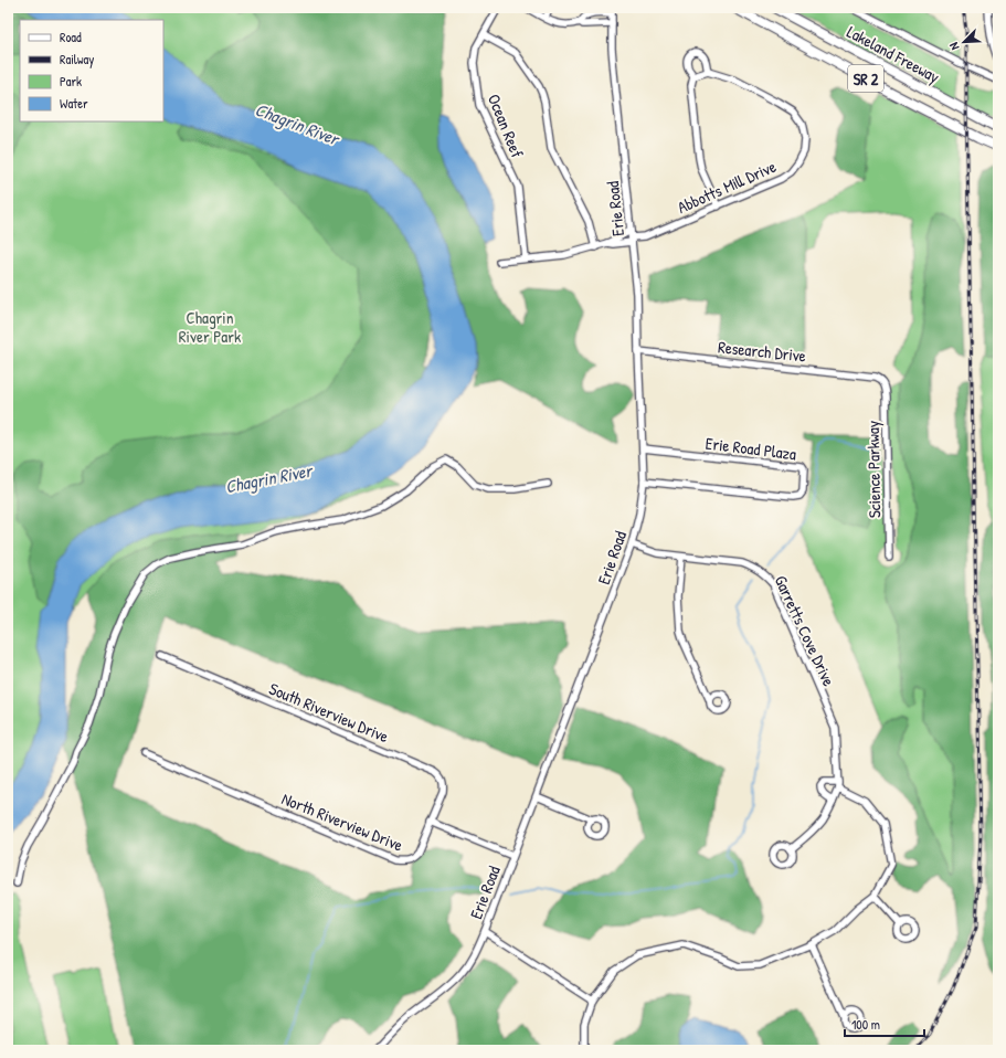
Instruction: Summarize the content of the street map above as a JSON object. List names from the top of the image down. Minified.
{"streets":{"highway":["Lakeland Freeway","SR 2"],"street":["Ocean Reef","Abbotts Mill Drive","Erie Road","Research Drive","Erie Road Plaza","Science Parkway","Garretts Cove Drive","South Riverview Drive","North Riverview Drive"]},"crossings":[["Abbotts Mill Drive","Erie Road"],["Erie Road","Research Drive"],["Erie Road","Erie Road Plaza"],["Erie Road","Garretts Cove Drive"],["Research Drive","Science Parkway"],["South Riverview Drive","North Riverview Drive"]],"water":["Chagrin River"],"parks":["Chagrin River Park"],"legend":["Road","Railway","Park","Water"],"scale_bar":"100 m","north":"bottom left"}
